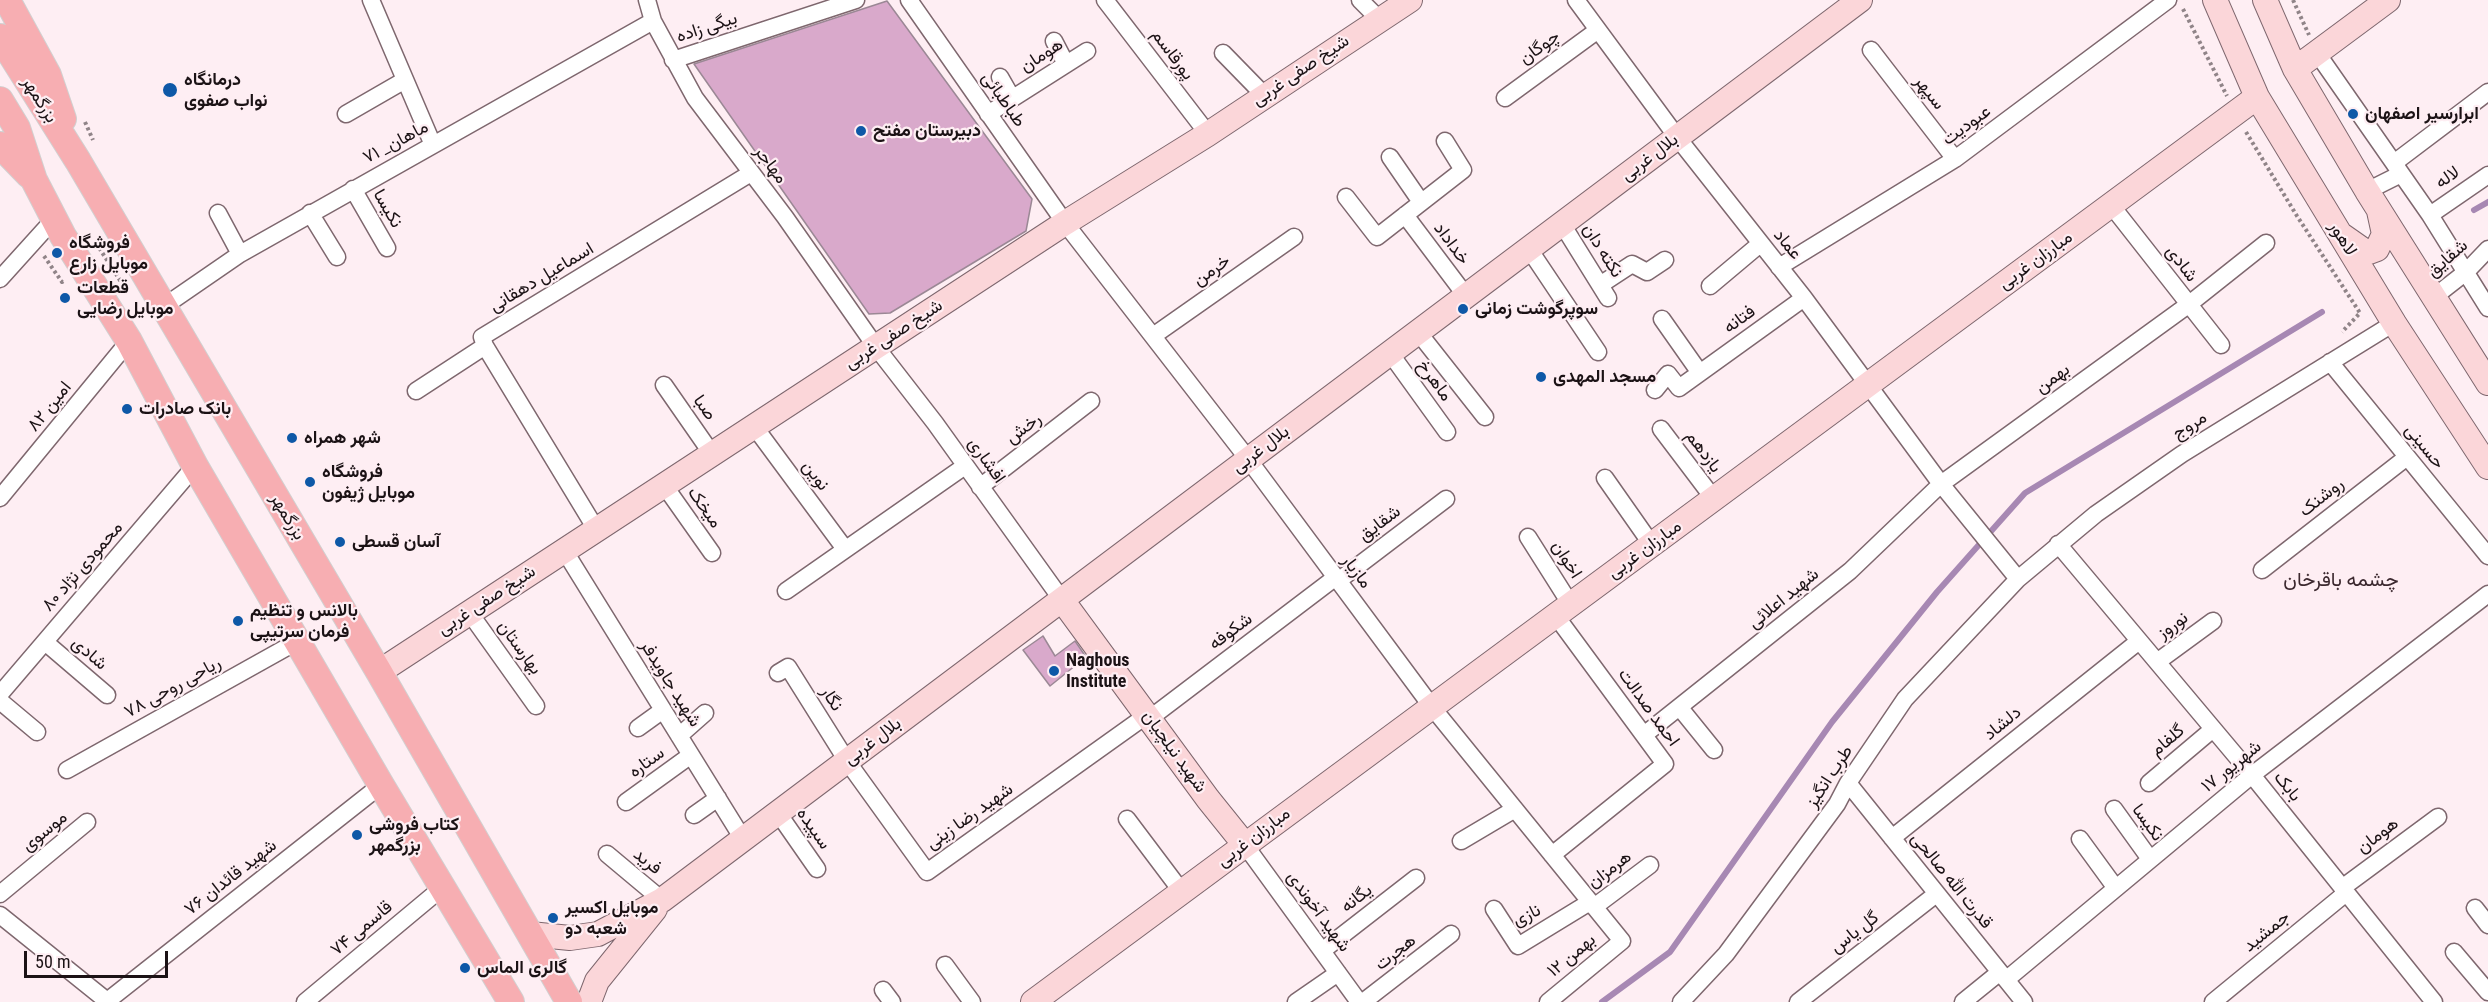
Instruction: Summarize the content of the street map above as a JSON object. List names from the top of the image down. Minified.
{"streets":{"main road":["بزرگمهر"],"street":["بیگی زاده","چوگان","پورقاسم","هومان","شیخ صفی غربی","سپهر","طباطبائی","عبودیت","۷۱ _ماهان","بلال غربی","مهاجر","لاله","نکیسا","لاهور","خداداد","عماد","نکته دان","شقایق","مبارزان غربی","شادی","خرمن","اسماعیل دهقانی","فتانه","بهمن","ماهرخ","امین ۸۲","صبا","مروج","رخش","حسینی","یازدهم","افشاری","نوین","روشنک","میخک","اخوان","محمودی نژاد ۸۰","مازیار","شهید اعلائی","نوروز","شکوفه","بهارستان","شهید جاویدفر","ریاحی روحی ۷۸","نگار","احمد صدالت","دلشاد","گلفام","شهید نیلچیان","ستاره","۱۷ شهریور","طرب انگیز","بابک","شهید رضا زینی","سپیده","موسوی","فرید","هرمزان","شهید قائدان ۷۶","قدرت الله صالحی","یگانه","شهید آخوندی","نازی","قاسمی ۷۴","جمشید","گل یاس","هجرت","۱۲ بهمن"]},"crossings":[["بیگی زاده","مهاجر"],["چوگان","عماد"],["پورقاسم","شیخ صفی غربی"],["هومان","طباطبائی"],["هومان","بابک"],["هومان","جمشید"],["شیخ صفی غربی","بزرگمهر"],["شیخ صفی غربی","طباطبائی"],["شیخ صفی غربی","مهاجر"],["شیخ صفی غربی","صبا"],["شیخ صفی غربی","افشاری"],["شیخ صفی غربی","نوین"],["شیخ صفی غربی","میخک"],["شیخ صفی غربی","مازیار"],["شیخ صفی غربی","بهارستان"],["شیخ صفی غربی","شهید جاویدفر"],["سپهر","عبودیت"],["بزرگمهر","۷۱ _ماهان"],["بزرگمهر","امین ۸۲"],["بزرگمهر","محمودی نژاد ۸۰"],["بزرگمهر","ریاحی روحی ۷۸"],["بزرگمهر","شهید قائدان ۷۶"],["بزرگمهر","قاسمی ۷۴"],["طباطبائی","مازیار"],["عبودیت","عماد"],["۷۱ _ماهان","مهاجر"],["۷۱ _ماهان","نکیسا"],["بلال غربی","خداداد"],["بلال غربی","عماد"],["بلال غربی","نکته دان"],["بلال غربی","ماهرخ"],["بلال غربی","افشاری"],["بلال غربی","مازیار"],["بلال غربی","شهید جاویدفر"],["بلال غربی","نگار"],["بلال غربی","شهید نیلچیان"],["بلال غربی","شهید رضا زینی"],["بلال غربی","سپیده"],["بلال غربی","فرید"],["مهاجر","اسماعیل دهقانی"],["مهاجر","افشاری"],["نکیسا","۱۷ شهریور"],["لاهور","مبارزان غربی"],["لاهور","مروج"],["عماد","مبارزان غربی"],["عماد","فتانه"],["عماد","بهمن"],["عماد","مروج"],["عماد","شهید اعلائی"],["عماد","طرب انگیز"],["شقایق","مازیار"],["شقایق","شکوفه"],["مبارزان غربی","شادی"],["مبارزان غربی","یازدهم"],["مبارزان غربی","اخوان"],["مبارزان غربی","مازیار"],["مبارزان غربی","احمد صدالت"],["مبارزان غربی","شهید نیلچیان"],["مبارزان غربی","شهید آخوندی"],["شادی","بهمن"],["شادی","محمودی نژاد ۸۰"],["خرمن","مازیار"],["بهمن","شهید اعلائی"],["مروج","حسینی"],["مروج","طرب انگیز"],["مروج","بابک"],["رخش","افشاری"],["حسینی","روشنک"],["افشاری","شهید نیلچیان"],["اخوان","احمد صدالت"],["مازیار","شکوفه"],["مازیار","احمد صدالت"],["مازیار","هرمزان"],["مازیار","نازی"],["مازیار","۱۲ بهمن"],["شهید اعلائی","احمد صدالت"],["نوروز","بابک"],["شکوفه","شهید نیلچیان"],["شکوفه","شهید رضا زینی"],["شهید جاویدفر","ستاره"],["نگار","شهید رضا زینی"],["دلشاد","بابک"],["دلشاد","قدرت الله صالحی"],["گلفام","بابک"],["شهید نیلچیان","شهید رضا زینی"],["شهید نیلچیان","شهید آخوندی"],["۱۷ شهریور","بابک"],["۱۷ شهریور","قدرت الله صالحی"],["طرب انگیز","قدرت الله صالحی"],["بابک","جمشید"],["هرمزان","نازی"],["قدرت الله صالحی","گل یاس"],["یگانه","شهید آخوندی"],["شهید آخوندی","هجرت"]],"districts":["چشمه باقرخان"],"places":["درمانگاه نواب صفوی","ابرارسیر اصفهان","دبیرستان مفتح","فروشگاه موبایل زارع","قطعات موبایل رضایی","سوپرگوشت زمانی","مسجد المهدی","بانک صادرات","شهر همراه","فروشگاه موبایل ژیفون","آسان قسطی","بالانس و تنظیم فرمان سرتیپی","Naghous Institute","کتاب فروشی بزرگمهر","موبایل اکسیر شعبه دو","گالری الماس"],"scale_bar":"50 m"}
